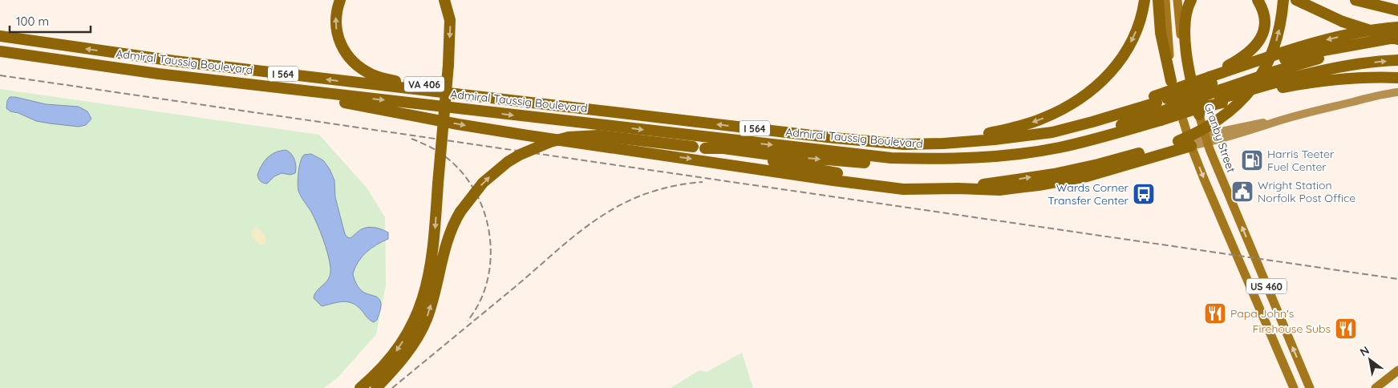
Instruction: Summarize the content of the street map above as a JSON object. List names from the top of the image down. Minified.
{"streets":{"highway":["Admiral Taussig Boulevard","I 564","VA 406"],"main road":["Granby Street","US 460"]},"crossings":[["Admiral Taussig Boulevard","VA 406"]],"places":{"fuel station":["Harris Teeter Fuel Center"],"public building":["Wright Station Norfolk Post Office"],"bus stop":["Wards Corner Transfer Center"],"restaurant":["Papa John's","Firehouse Subs"]},"scale_bar":"100 m","north":"top left"}
